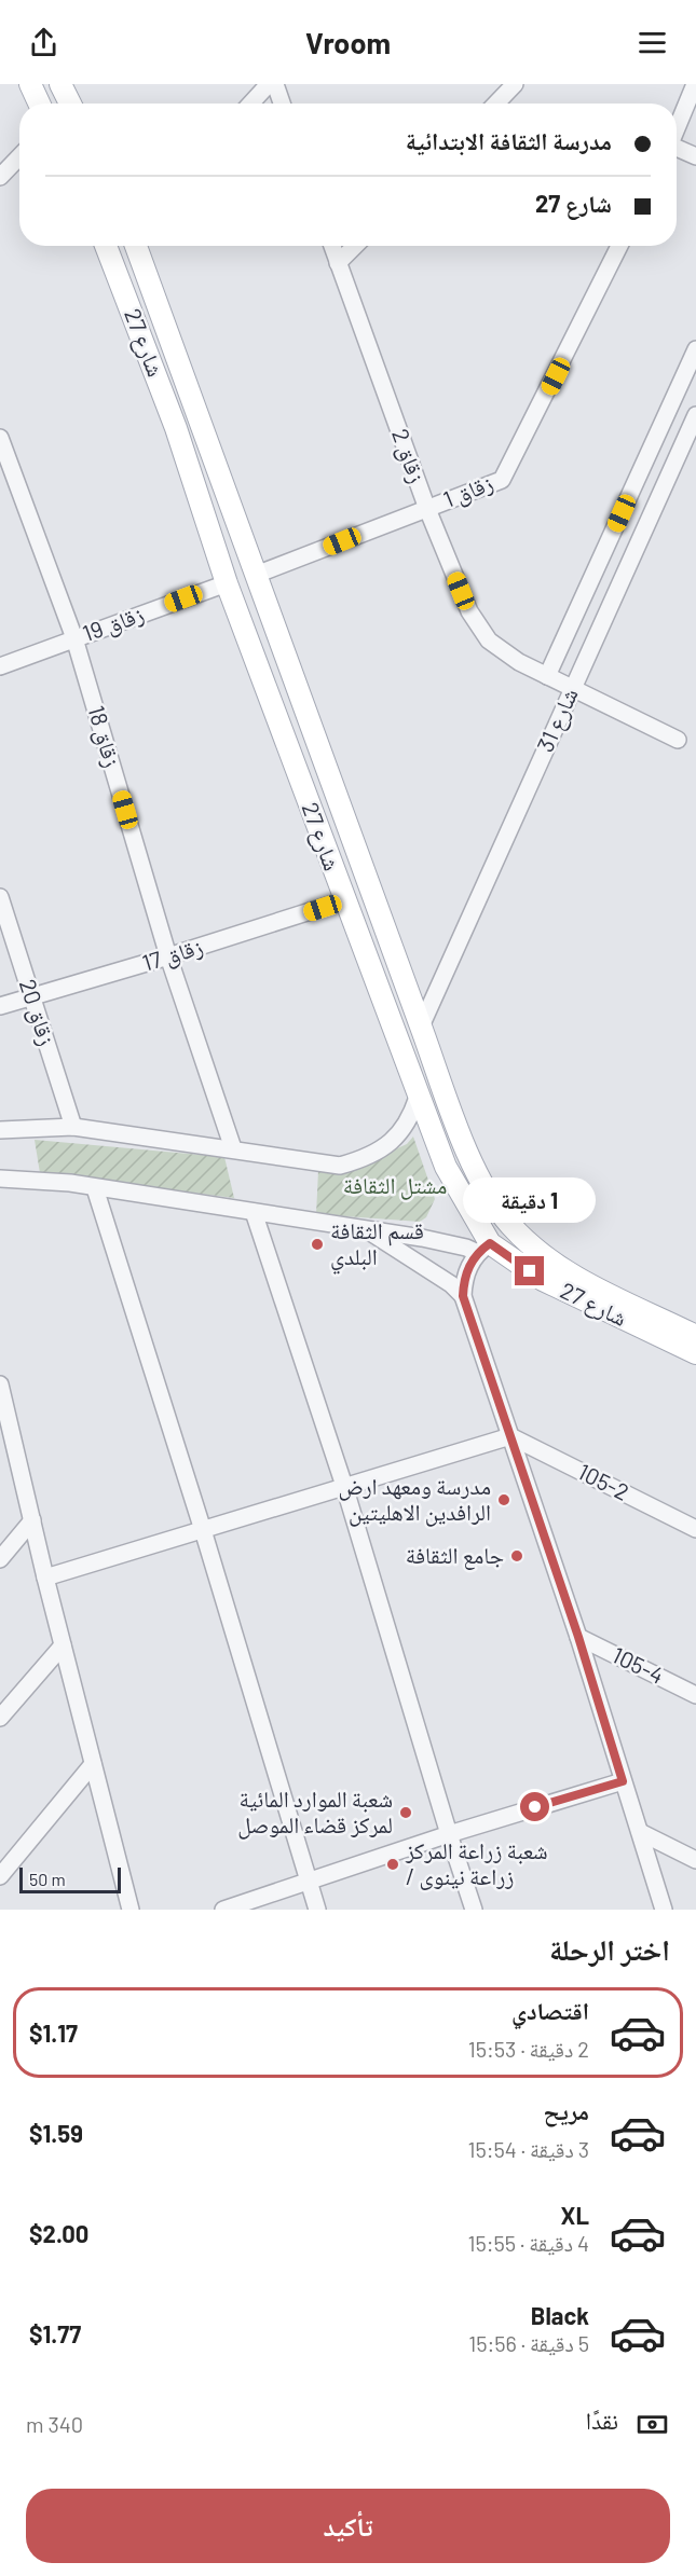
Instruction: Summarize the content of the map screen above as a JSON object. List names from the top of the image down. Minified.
{"streets":{"main road":["شارع 27"],"street":["زقاق 2","زقاق 1","زقاق 19","شارع 31","زقاق 18","زقاق 17","زقاق 20","105-2","105-4"]},"crossings":[["شارع 27","زقاق 1"],["شارع 27","زقاق 19"],["شارع 27","شارع 31"],["شارع 27","زقاق 17"],["زقاق 2","زقاق 1"],["زقاق 2","شارع 31"],["زقاق 19","زقاق 18"],["زقاق 18","زقاق 17"],["زقاق 17","زقاق 20"]],"parks":["مشتل الثقافة"],"places":["قسم الثقافة البلدي","مدرسة ومعهد ارض الرافدين الاهليتين","جامع الثقافة","شعبة الموارد المائية لمركز قضاء الموصل","شعبة زراعة المركز / زراعة نينوى"],"scale_bar":"50 m","page":{"header":"Vroom","banner":["مدرسة الثقافة الابتدائية","شارع 27"],"bubble":"1 دقيقة","scale":"50 m","heading":"اختر الرحلة","list":[{"name":"اقتصادي","note":"2 دقيقة · 15:53","value":"$1.17"},{"name":"مريح","note":"3 دقيقة · 15:54","value":"$1.59"},{"name":"XL","note":"4 دقيقة · 15:55","value":"$2.00"},{"name":"Black","note":"5 دقيقة · 15:56","value":"$1.77"}],"pay":["نقدًا","340 m"],"buttons":"تأكيد"}}
